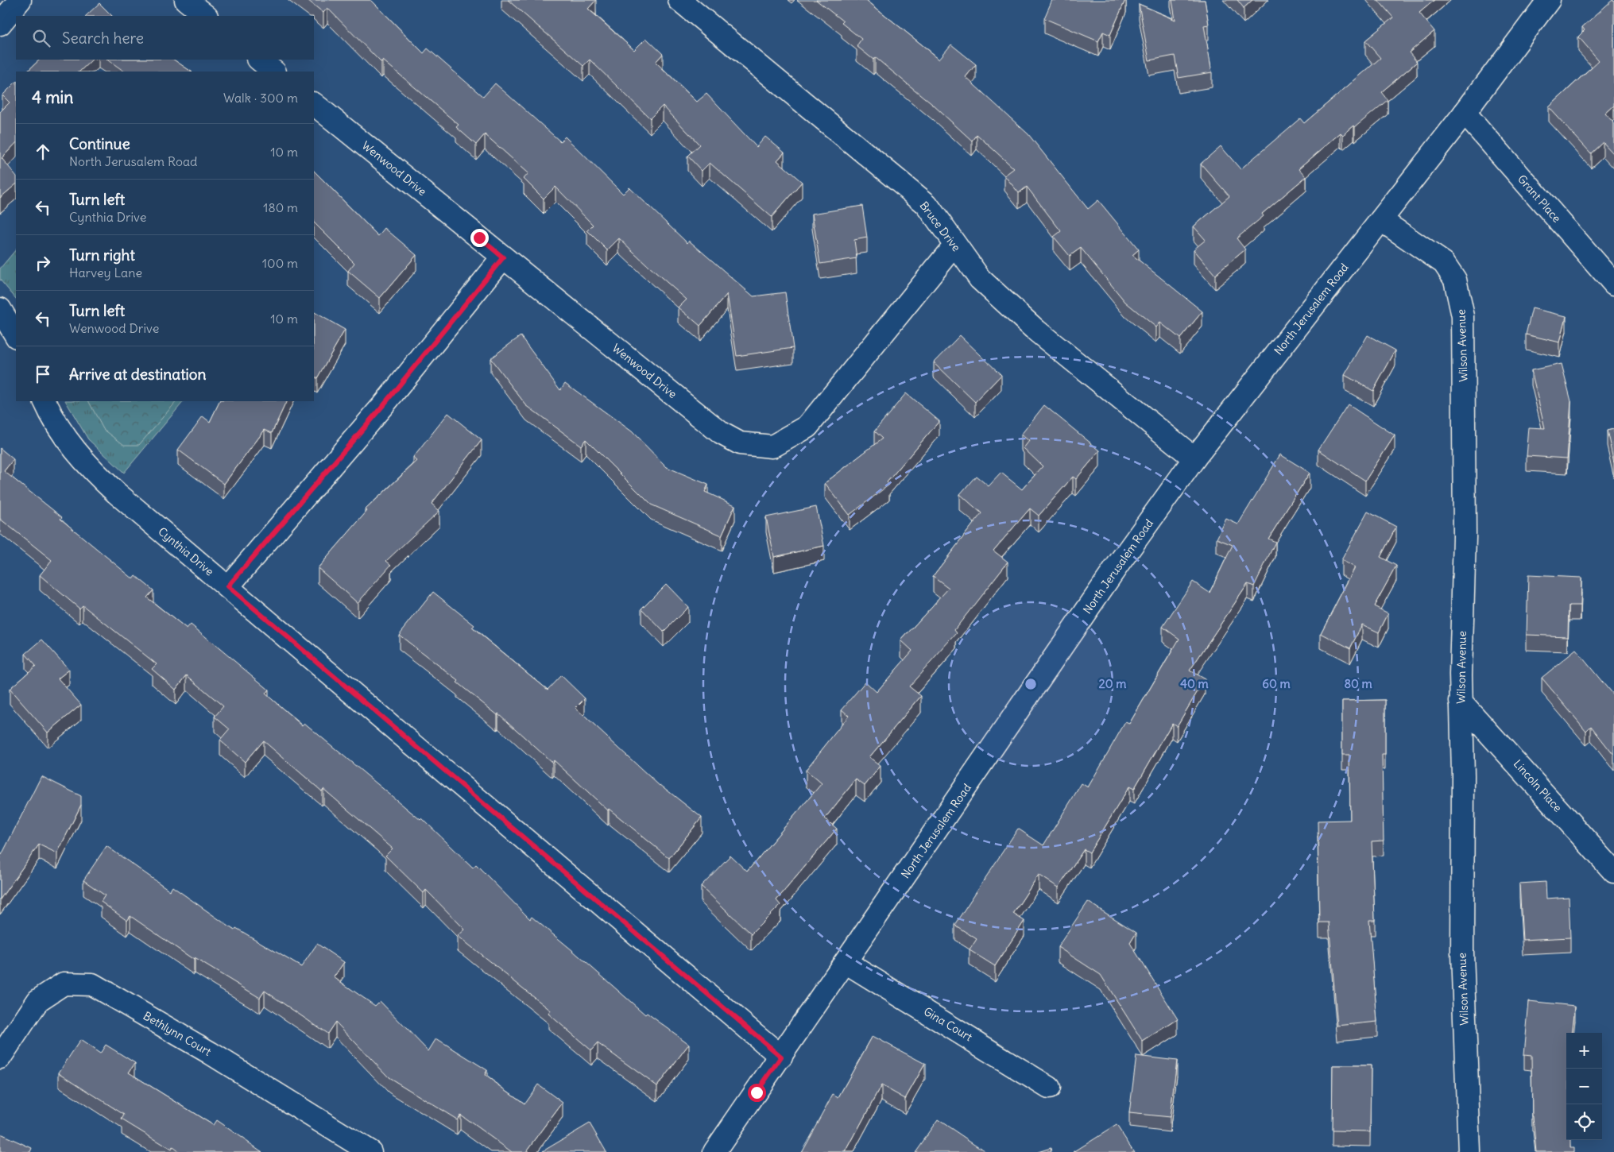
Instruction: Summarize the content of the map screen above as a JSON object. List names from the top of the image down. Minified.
{"streets":{"street":["Wenwood Drive","Grant Place","Bruce Drive","North Jerusalem Road","Wilson Avenue","Cynthia Drive","Lincoln Place","Gina Court","Bethlynn Court"]},"crossings":[["Wenwood Drive","Bruce Drive"],["Grant Place","North Jerusalem Road"],["Bruce Drive","North Jerusalem Road"],["North Jerusalem Road","Wilson Avenue"],["North Jerusalem Road","Cynthia Drive"],["North Jerusalem Road","Gina Court"],["Wilson Avenue","Lincoln Place"]],"page":{"search":"Search here","heading":["4 min","Walk · 300 m"],"list":[["Continue","North Jerusalem Road","10 m"],["Turn left","Cynthia Drive","180 m"],["Turn right","Harvey Lane","100 m"],["Turn left","Wenwood Drive","10 m"],"Arrive at destination"],"map_buttons":["+","−"]},"rings":["20 m","40 m","60 m","80 m"]}
